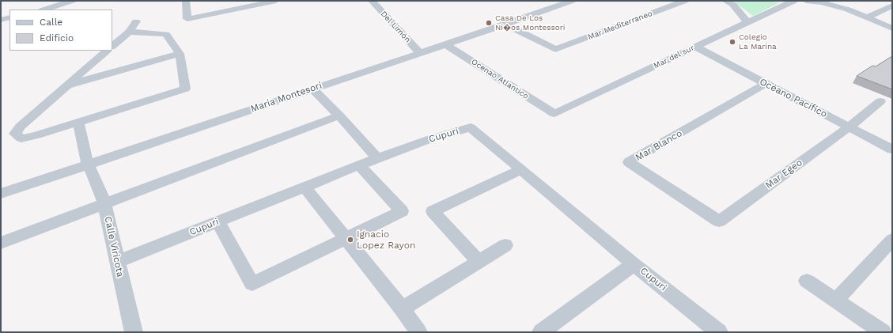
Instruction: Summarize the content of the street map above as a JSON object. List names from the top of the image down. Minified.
{"streets":{"street":["Mar Mediterraneo","Del Limón","Mar del sur","Ocenao Atlantico","María Montesori","Océano Pacífico","Cupuri","Mar Blanco","Mar Egeo","Calle Viricota"]},"crossings":[["Mar Mediterraneo","María Montesori"],["Del Limón","María Montesori"],["Mar del sur","Ocenao Atlantico"],["Mar del sur","Océano Pacífico"],["Ocenao Atlantico","María Montesori"],["María Montesori","Calle Viricota"],["Océano Pacífico","Mar Blanco"],["Océano Pacífico","Mar Egeo"],["Cupuri","Calle Viricota"],["Mar Blanco","Mar Egeo"]],"places":["Casa De Los Ni�os Montessori","Colegio La Marina","Ignacio Lopez Rayon"],"legend":["Calle","Edificio"]}
